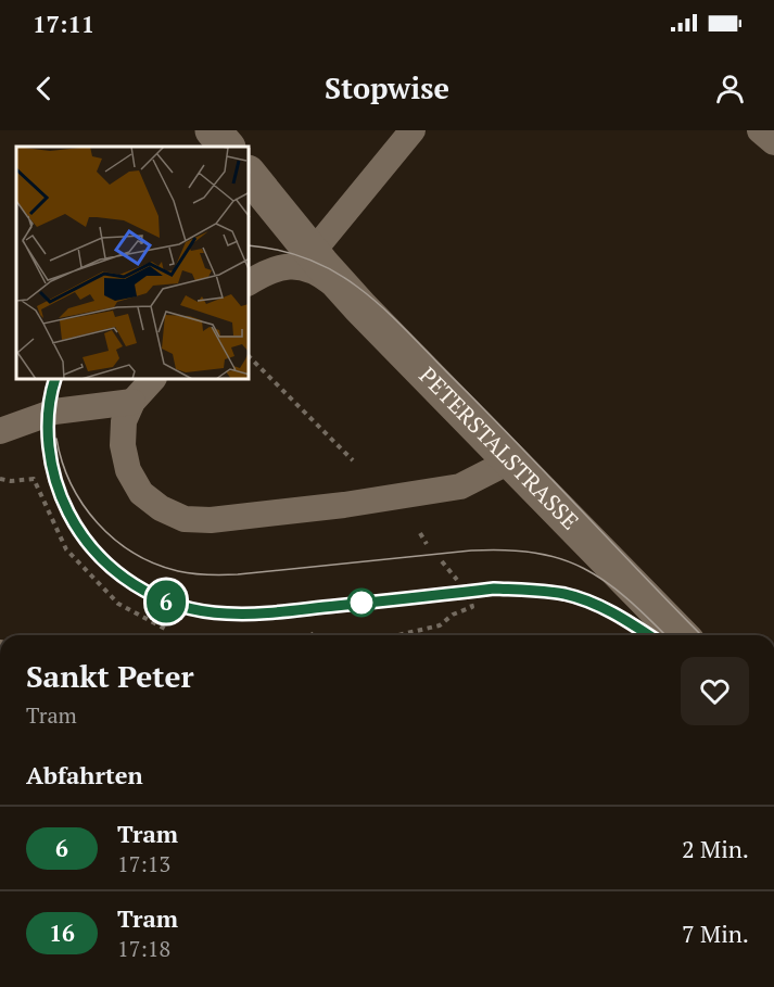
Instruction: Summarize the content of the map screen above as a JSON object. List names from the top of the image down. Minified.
{"streets":{"street":["PETERSTALSTRASSE"]},"lines":["tram line 6"],"page":{"status":"17:11","header":"Stopwise","on_map":"6","heading":[["Sankt Peter","Tram"],"Abfahrten"],"list":[{"mark":"6","name":"Tram","note":"17:13","value":"2 Min."},{"mark":"16","name":"Tram","note":"17:18","value":"7 Min."}]}}
